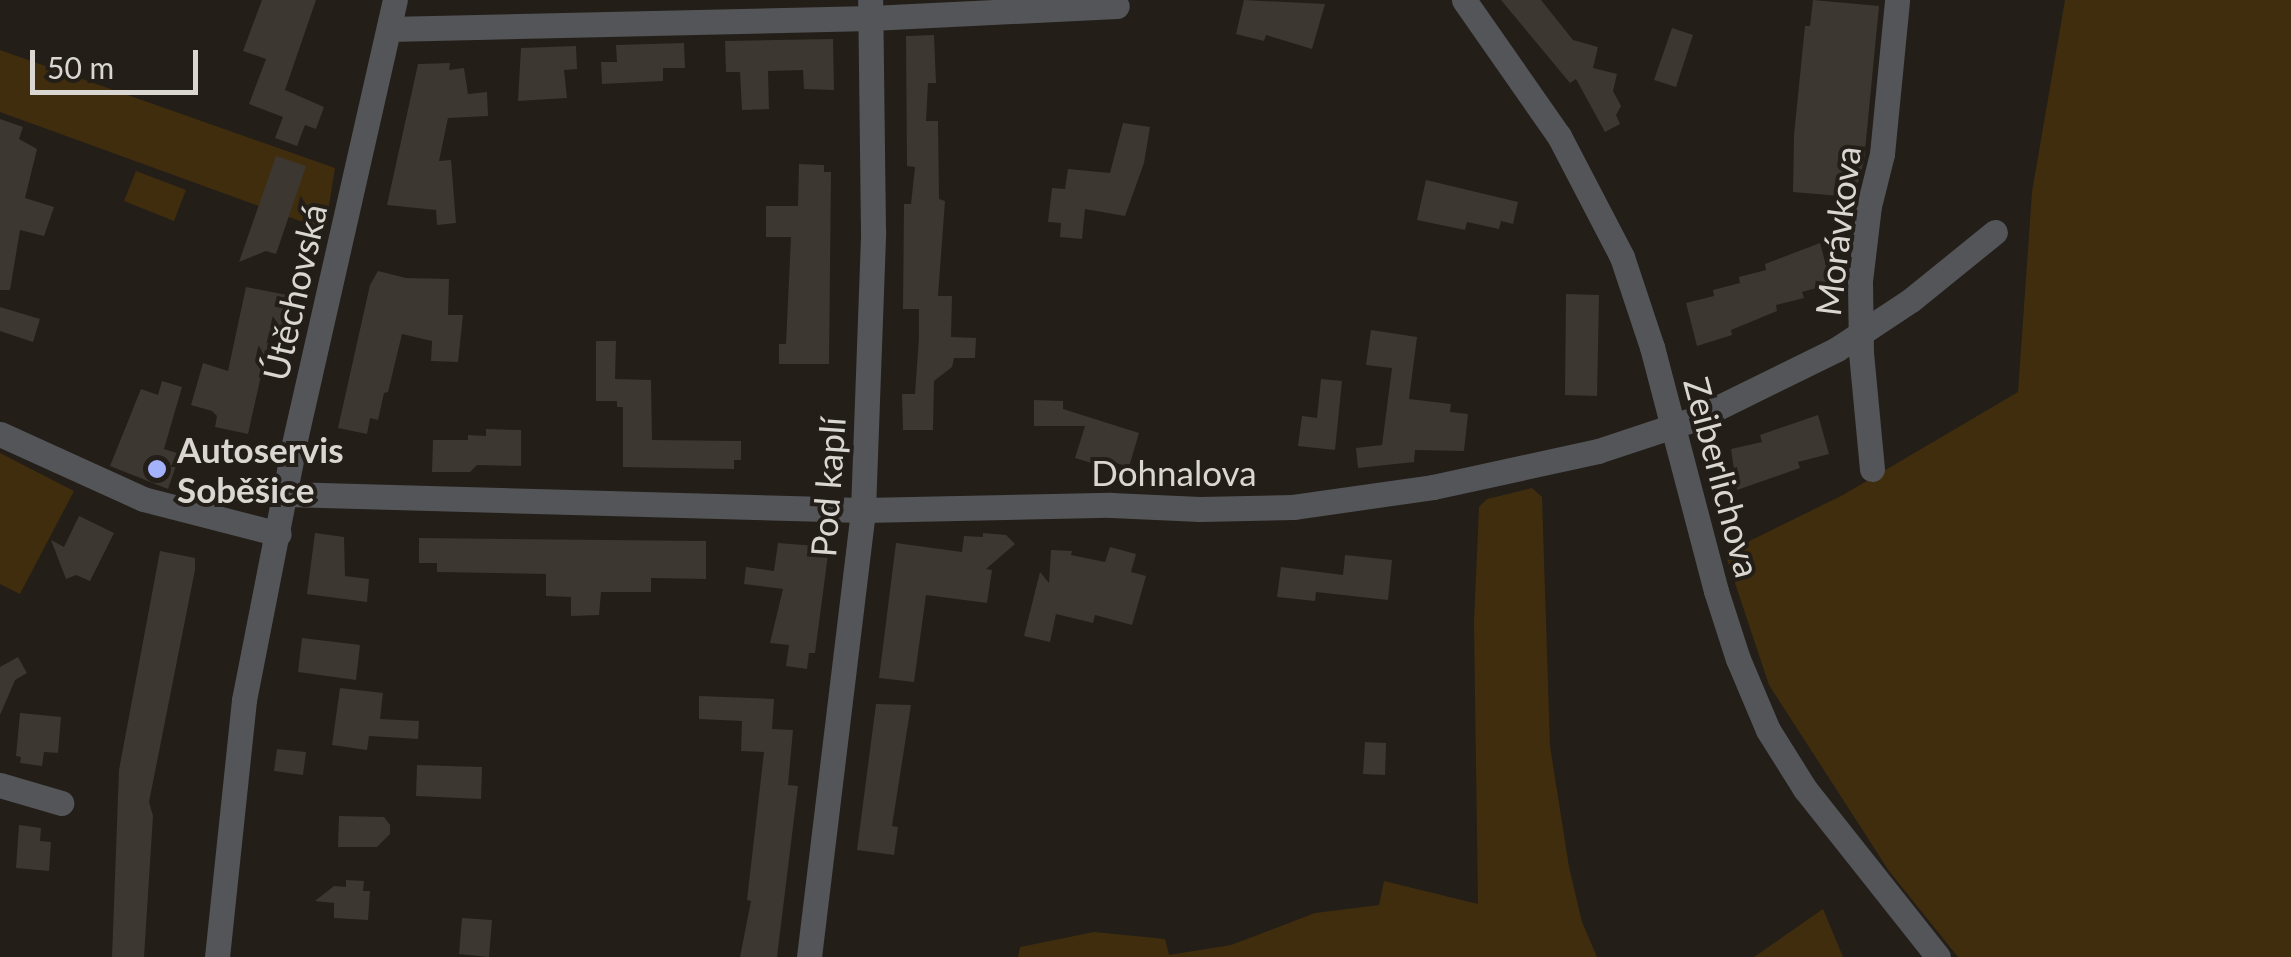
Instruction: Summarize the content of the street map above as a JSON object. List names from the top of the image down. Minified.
{"streets":{"street":["Morávkova","Útěchovská","Dohnalova","Zeiberlichova","Pod kaplí"]},"crossings":[["Morávkova","Dohnalova"],["Útěchovská","Dohnalova"],["Dohnalova","Zeiberlichova"],["Dohnalova","Pod kaplí"]],"places":["Autoservis Soběšice"],"scale_bar":"50 m"}
